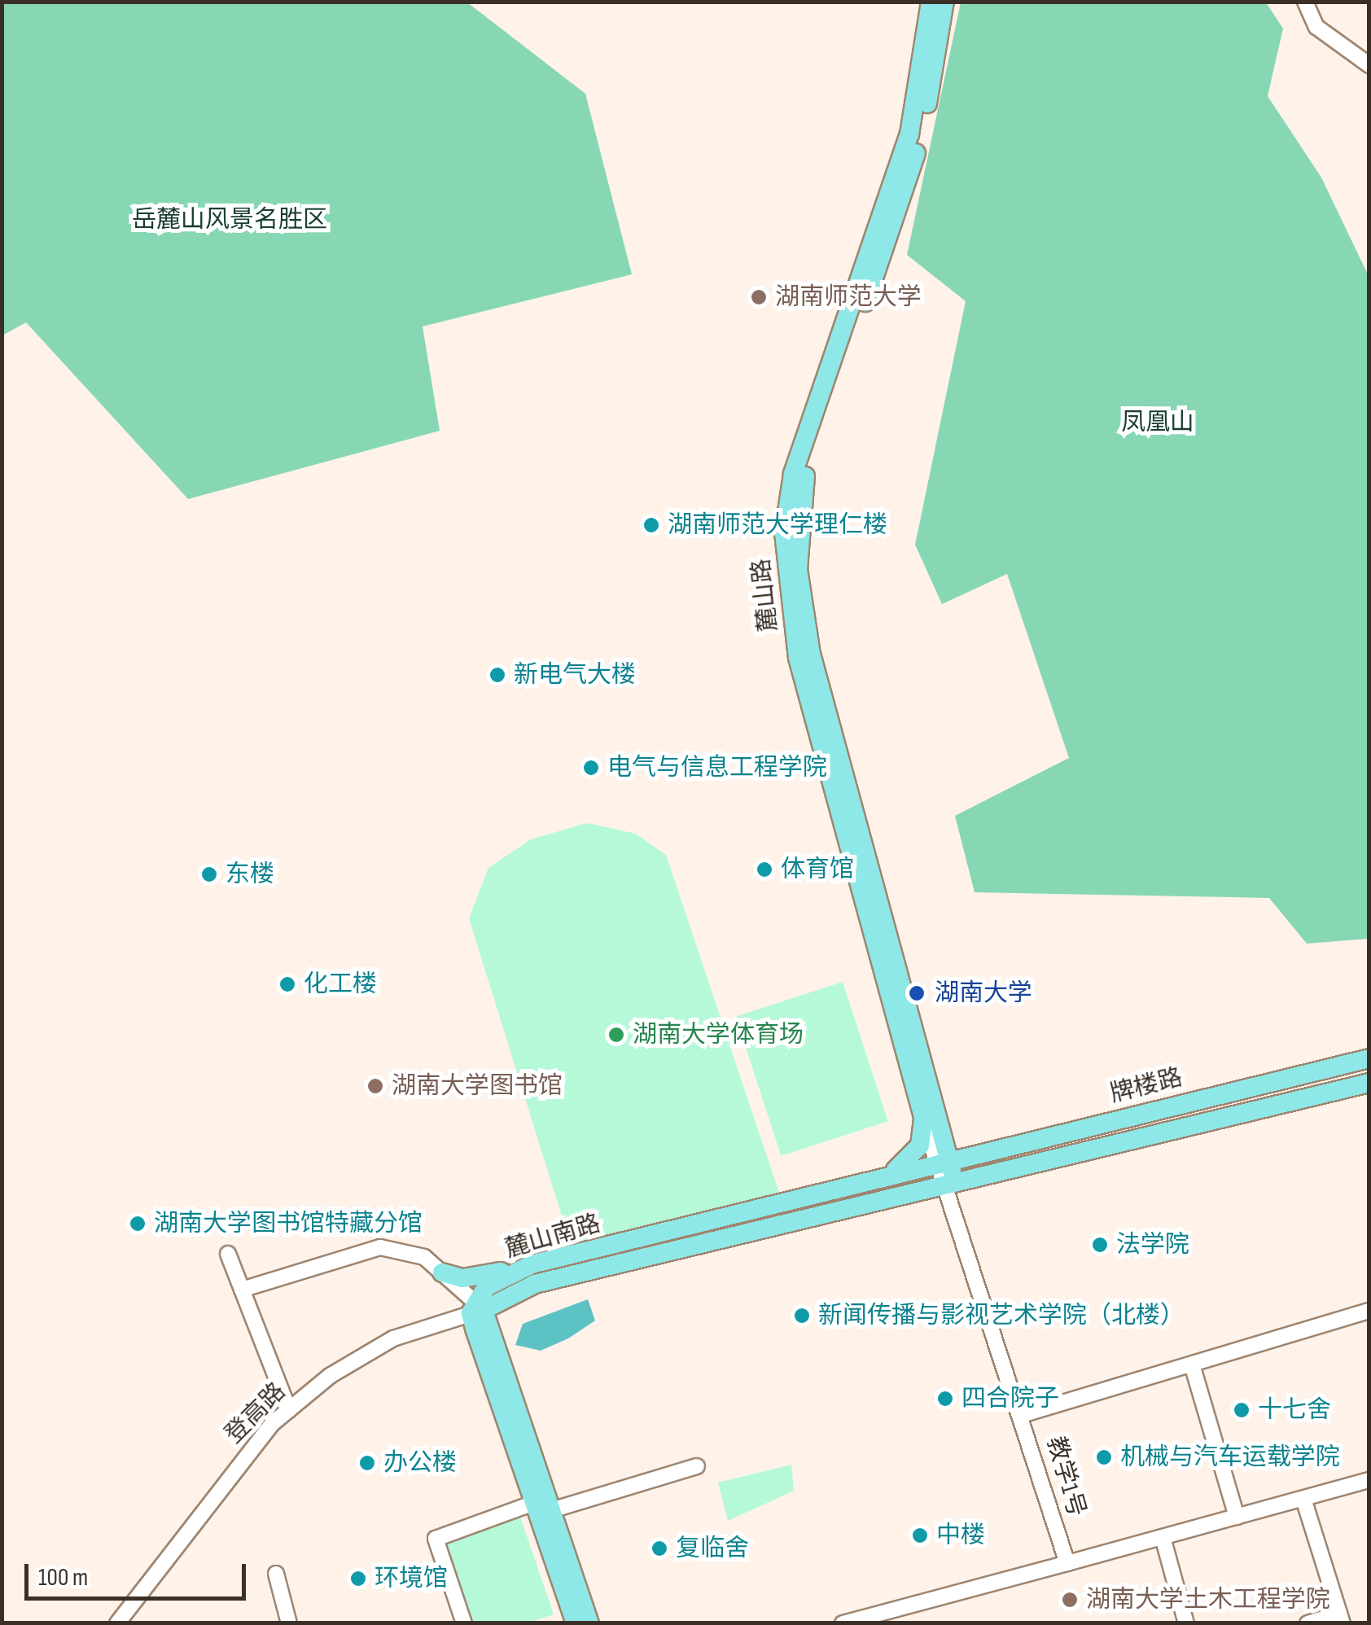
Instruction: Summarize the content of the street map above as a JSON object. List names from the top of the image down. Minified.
{"streets":{"main road":["麓山路","牌楼路","麓山南路"],"street":["登高路","教学1号"]},"crossings":[["麓山路","牌楼路"],["麓山路","麓山南路"],["麓山路","教学1号"],["牌楼路","麓山南路"],["牌楼路","教学1号"],["麓山南路","登高路"],["麓山南路","教学1号"]],"parks":["岳麓山风景名胜区","凤凰山"],"places":["湖南师范大学","湖南师范大学理仁楼","新电气大楼","电气与信息工程学院","体育馆","东楼","化工楼","湖南大学","湖南大学体育场","湖南大学图书馆","湖南大学图书馆特藏分馆","法学院","新闻传播与影视艺术学院（北楼）","四合院子","十七舍","机械与汽车运载学院","办公楼","中楼","复临舍","环境馆","湖南大学土木工程学院"],"scale_bar":"100 m"}
